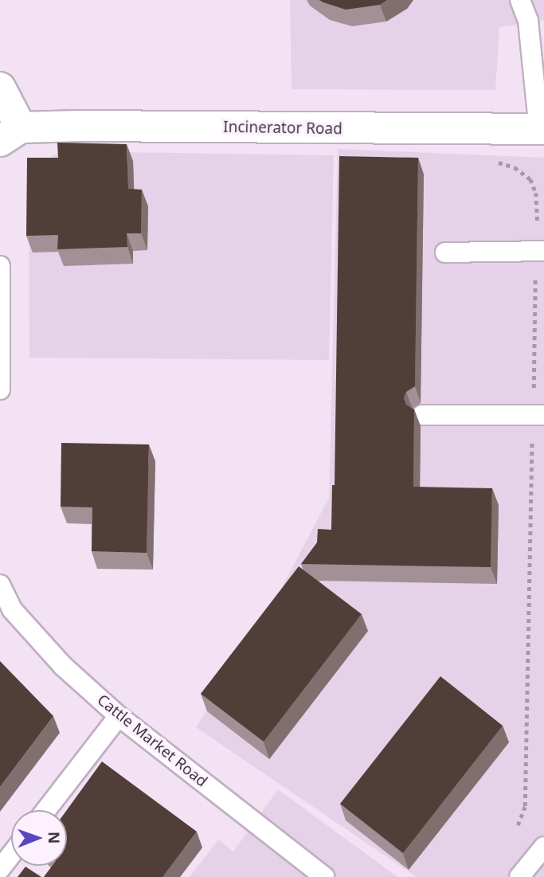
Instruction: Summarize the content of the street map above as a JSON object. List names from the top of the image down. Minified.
{"streets":{"street":["Incinerator Road"],"lane":["Cattle Market Road"]},"north":"right"}
